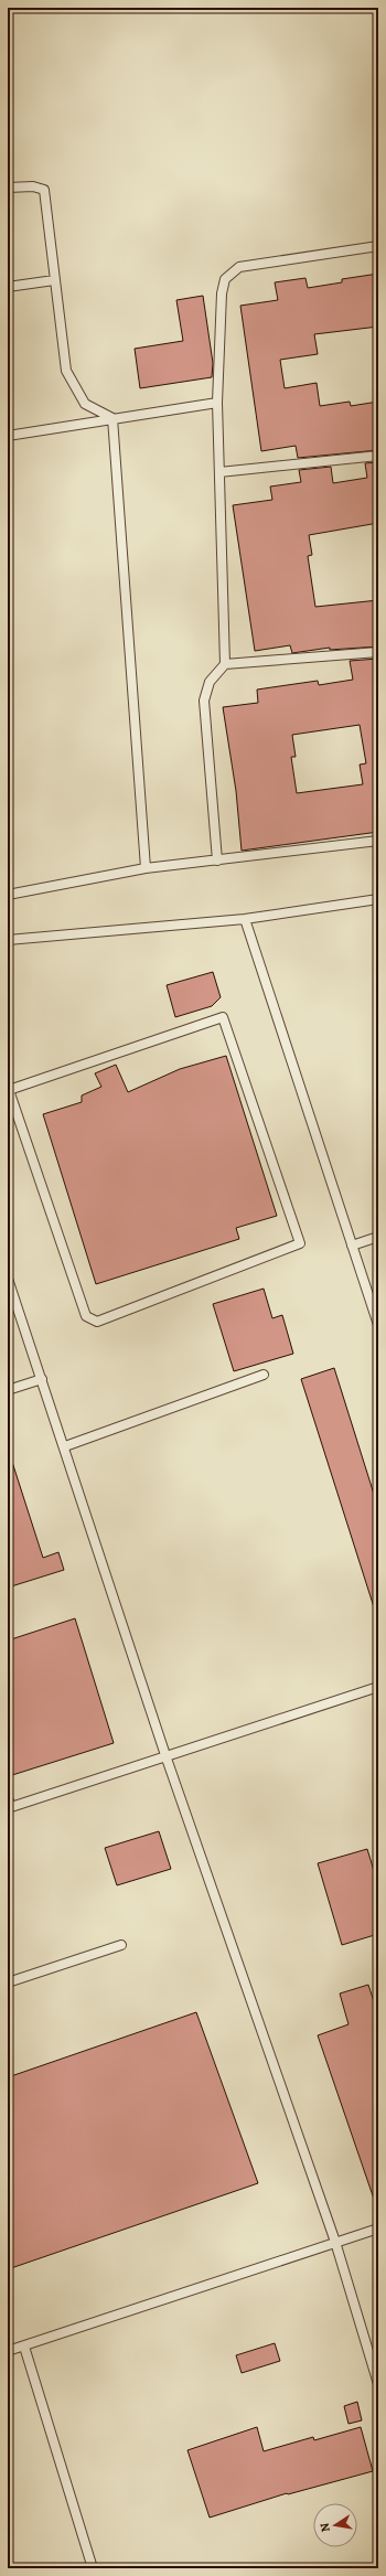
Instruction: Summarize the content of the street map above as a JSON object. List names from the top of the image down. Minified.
{"north":"left"}
